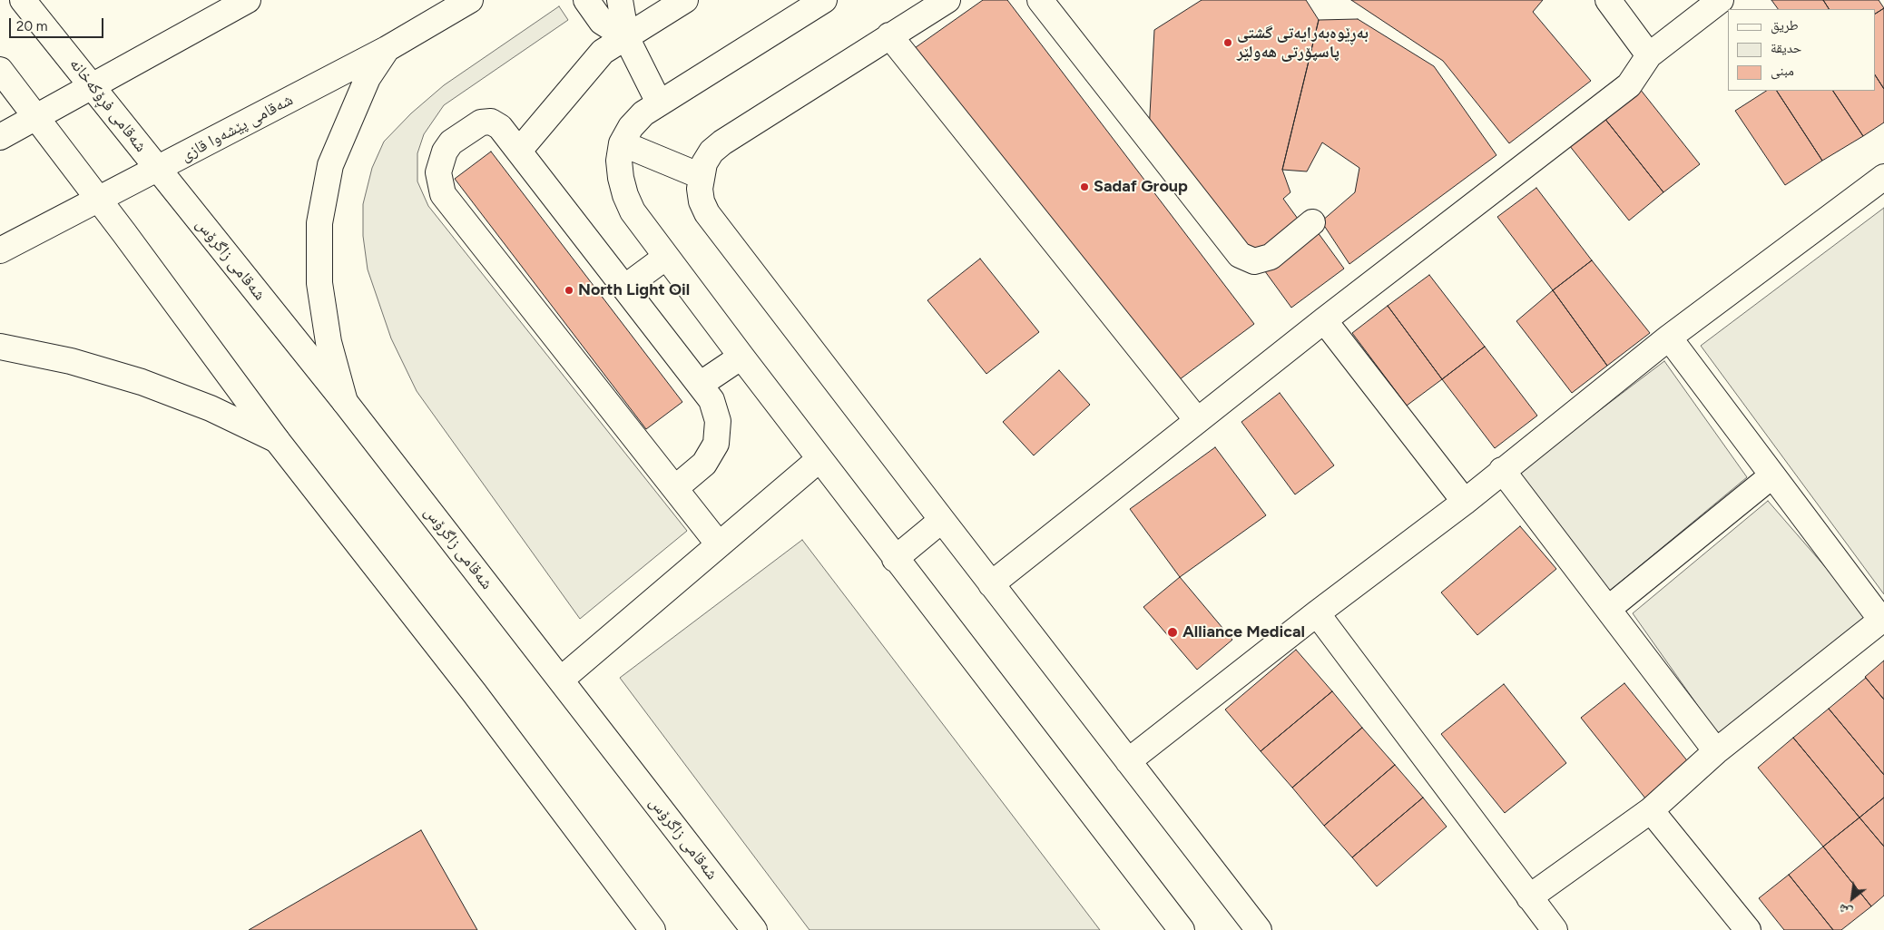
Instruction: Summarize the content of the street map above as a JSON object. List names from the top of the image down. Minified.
{"streets":{"main road":["شەقامی فڕۆکەخانە","شەقامی پێشەوا قازی","شەقامی زاگرۆس"]},"crossings":[["شەقامی فڕۆکەخانە","شەقامی پێشەوا قازی"],["شەقامی فڕۆکەخانە","شەقامی زاگرۆس"],["شەقامی پێشەوا قازی","شەقامی زاگرۆس"]],"places":["بەڕێوەبەرایەتی گشتی پاسپۆرتی هەولێر","Sadaf Group","North Light Oil","Alliance Medical"],"legend":["طريق","حديقة","مبنى"],"scale_bar":"20 m","north":"bottom left"}
